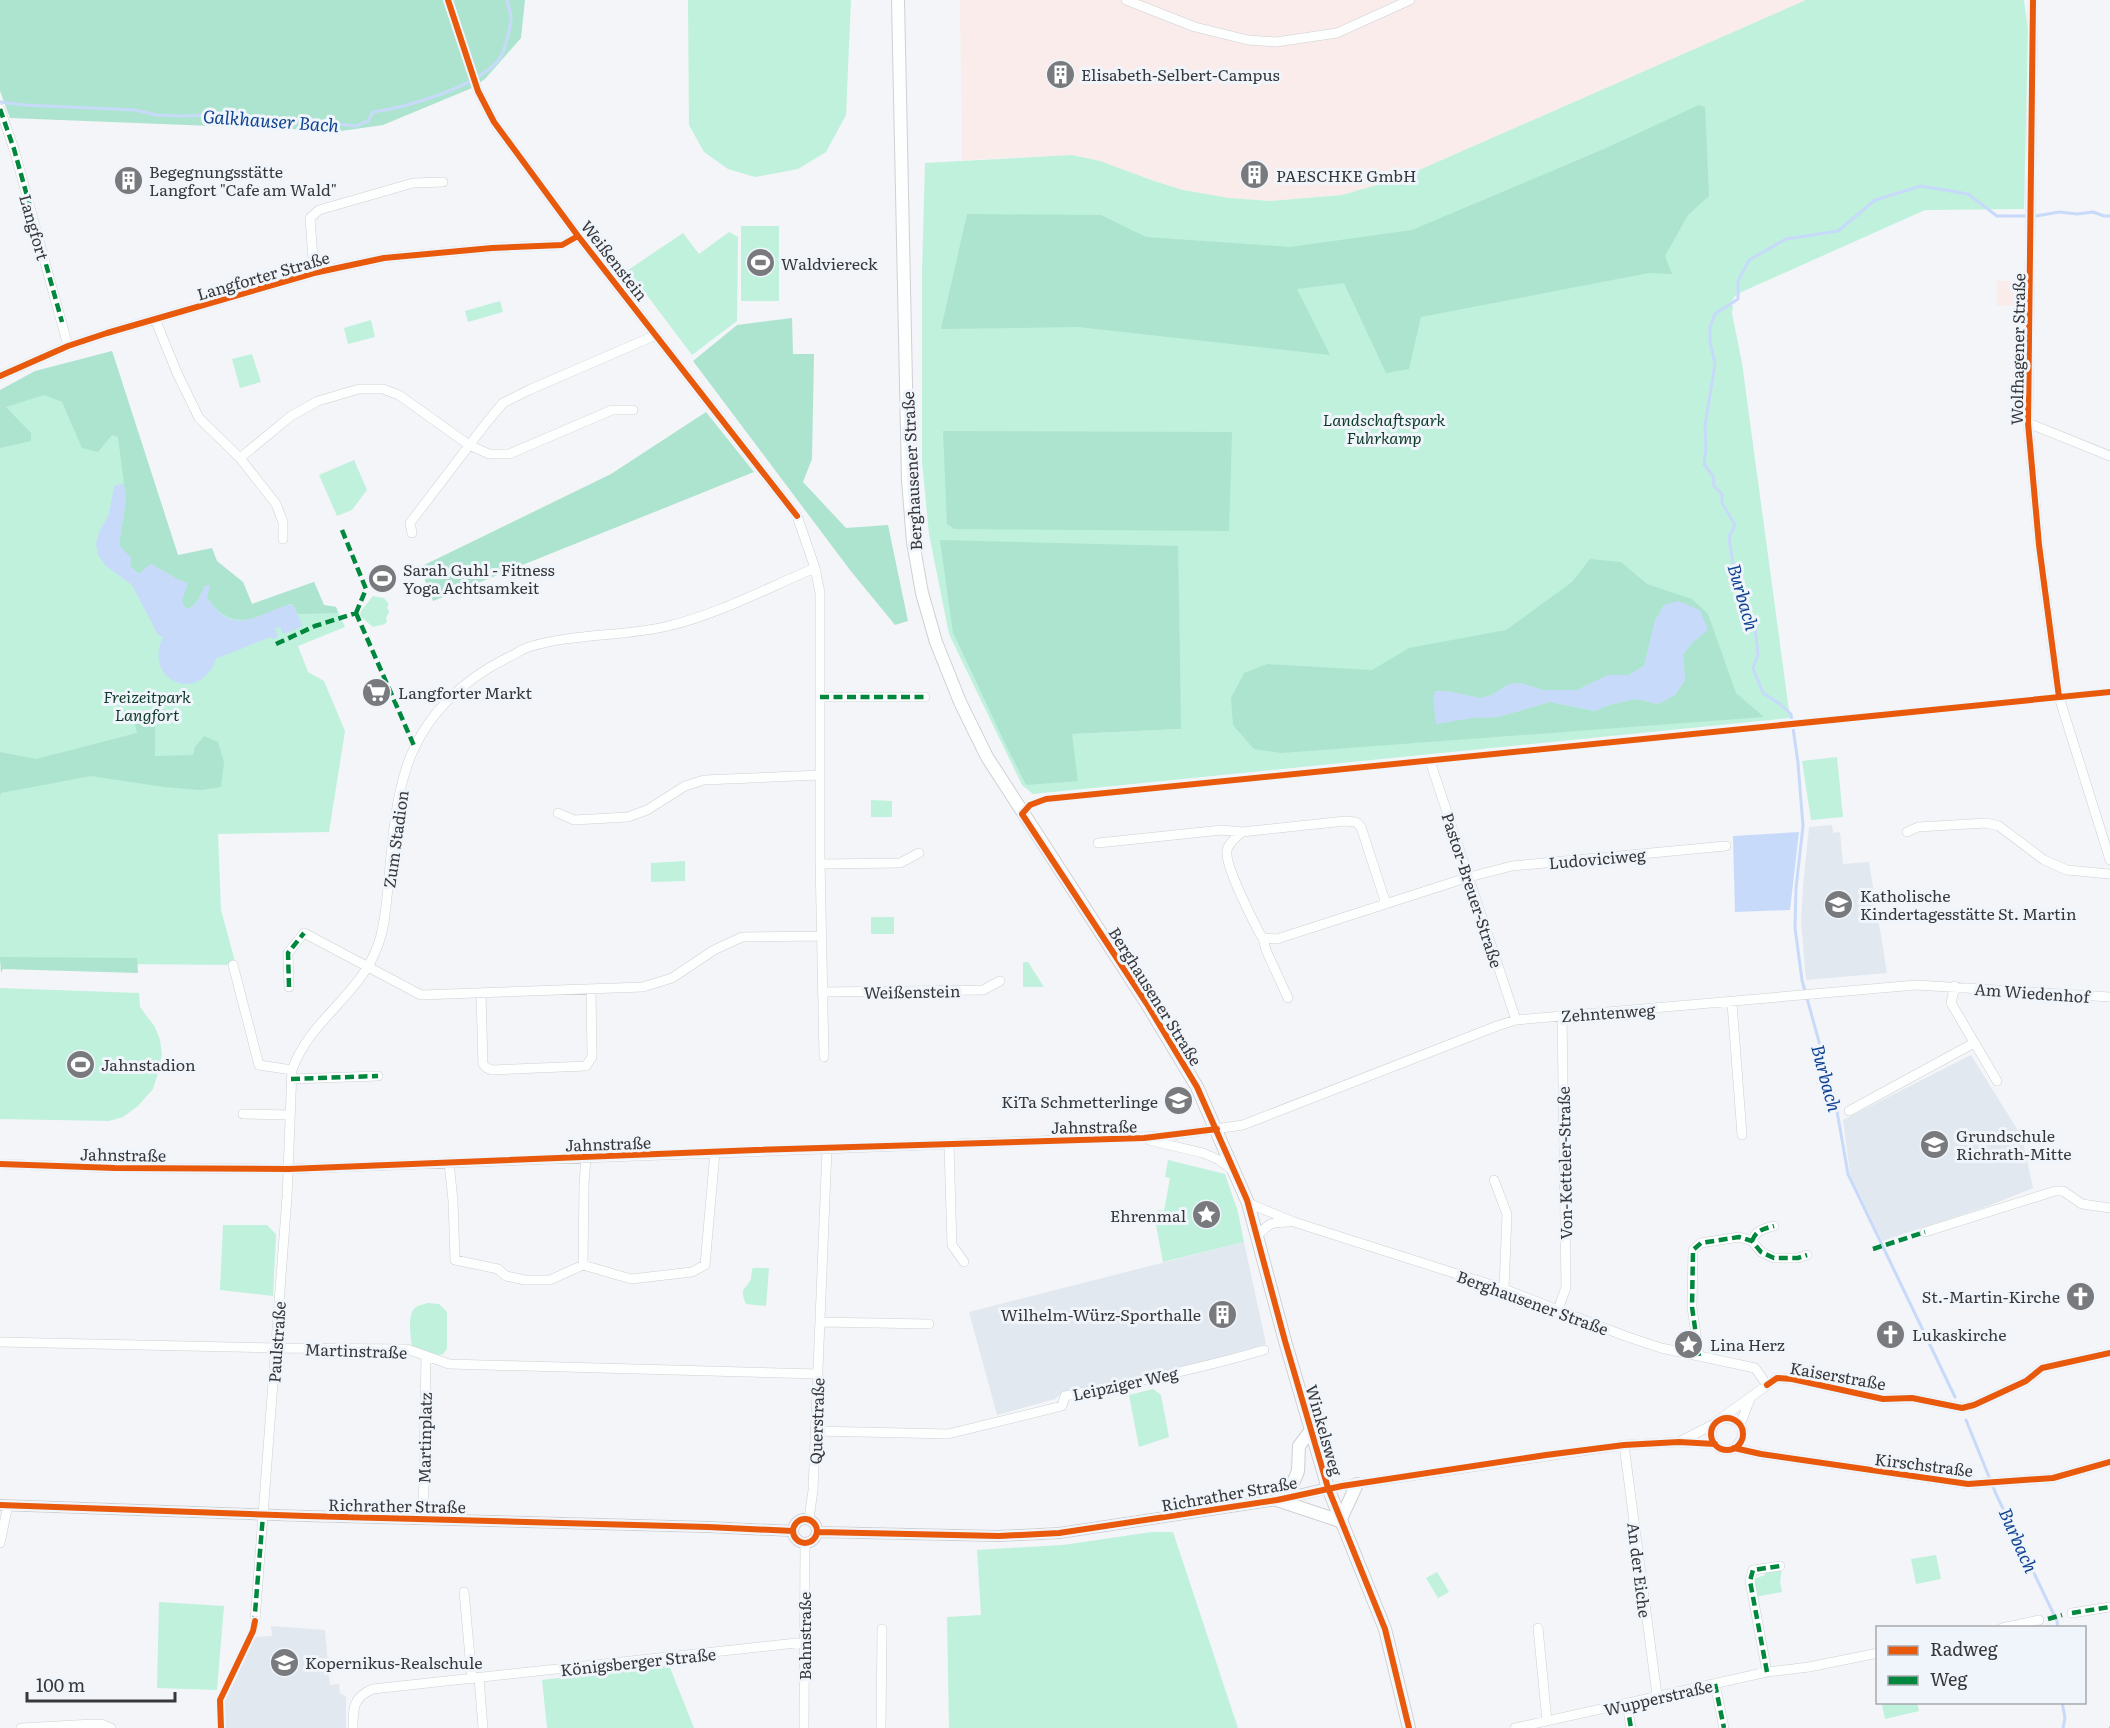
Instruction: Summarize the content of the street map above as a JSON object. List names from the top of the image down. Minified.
{"streets":{"main road":["Berghausener Straße","Winkelsweg"],"street":["Langfort","Weißenstein","Langforter Straße","Wolfhagener Straße","Zum Stadion","Ludoviciweg","Pastor-Breuer-Straße","Am Wiedenhof","Zehntenweg","Jahnstraße","Von-Ketteler-Straße","Paulstraße","Martinstraße","Kaiserstraße","Leipziger Weg","Querstraße","Martinplatz","Kirschstraße","Richrather Straße","An der Eiche","Bahnstraße","Königsberger Straße","Wupperstraße"]},"crossings":[["Langfort","Langforter Straße"],["Weißenstein","Langforter Straße"],["Weißenstein","Zum Stadion"],["Berghausener Straße","Zehntenweg"],["Berghausener Straße","Jahnstraße"],["Berghausener Straße","Von-Ketteler-Straße"],["Berghausener Straße","Kaiserstraße"],["Berghausener Straße","Winkelsweg"],["Zum Stadion","Jahnstraße"],["Zum Stadion","Paulstraße"],["Ludoviciweg","Pastor-Breuer-Straße"],["Pastor-Breuer-Straße","Zehntenweg"],["Am Wiedenhof","Zehntenweg"],["Zehntenweg","Jahnstraße"],["Zehntenweg","Von-Ketteler-Straße"],["Jahnstraße","Paulstraße"],["Jahnstraße","Querstraße"],["Paulstraße","Martinstraße"],["Paulstraße","Richrather Straße"],["Martinstraße","Querstraße"],["Martinstraße","Martinplatz"],["Leipziger Weg","Querstraße"],["Querstraße","Richrather Straße"],["Querstraße","Bahnstraße"],["Winkelsweg","Richrather Straße"],["Martinplatz","Richrather Straße"],["Kirschstraße","Richrather Straße"],["Richrather Straße","An der Eiche"],["Richrather Straße","Bahnstraße"],["An der Eiche","Wupperstraße"],["Bahnstraße","Königsberger Straße"]],"water":["Galkhauser Bach","Burbach"],"parks":["Landschaftspark Fuhrkamp","Freizeitpark Langfort"],"places":{"building":["Elisabeth-Selbert-Campus","PAESCHKE GmbH","Begegnungsstätte Langfort \"Cafe am Wald\"","Wilhelm-Würz-Sporthalle"],"sports":["Waldviereck","Sarah Guhl - Fitness Yoga Achtsamkeit","Jahnstadion"],"supermarket":["Langforter Markt"],"school or university":["Katholische Kindertagesstätte St. Martin","KiTa Schmetterlinge","Grundschule Richrath-Mitte","Kopernikus-Realschule"],"place":["Ehrenmal","Lina Herz"],"church":["St.-Martin-Kirche","Lukaskirche"]},"legend":["Radweg","Weg"],"scale_bar":"100 m"}
